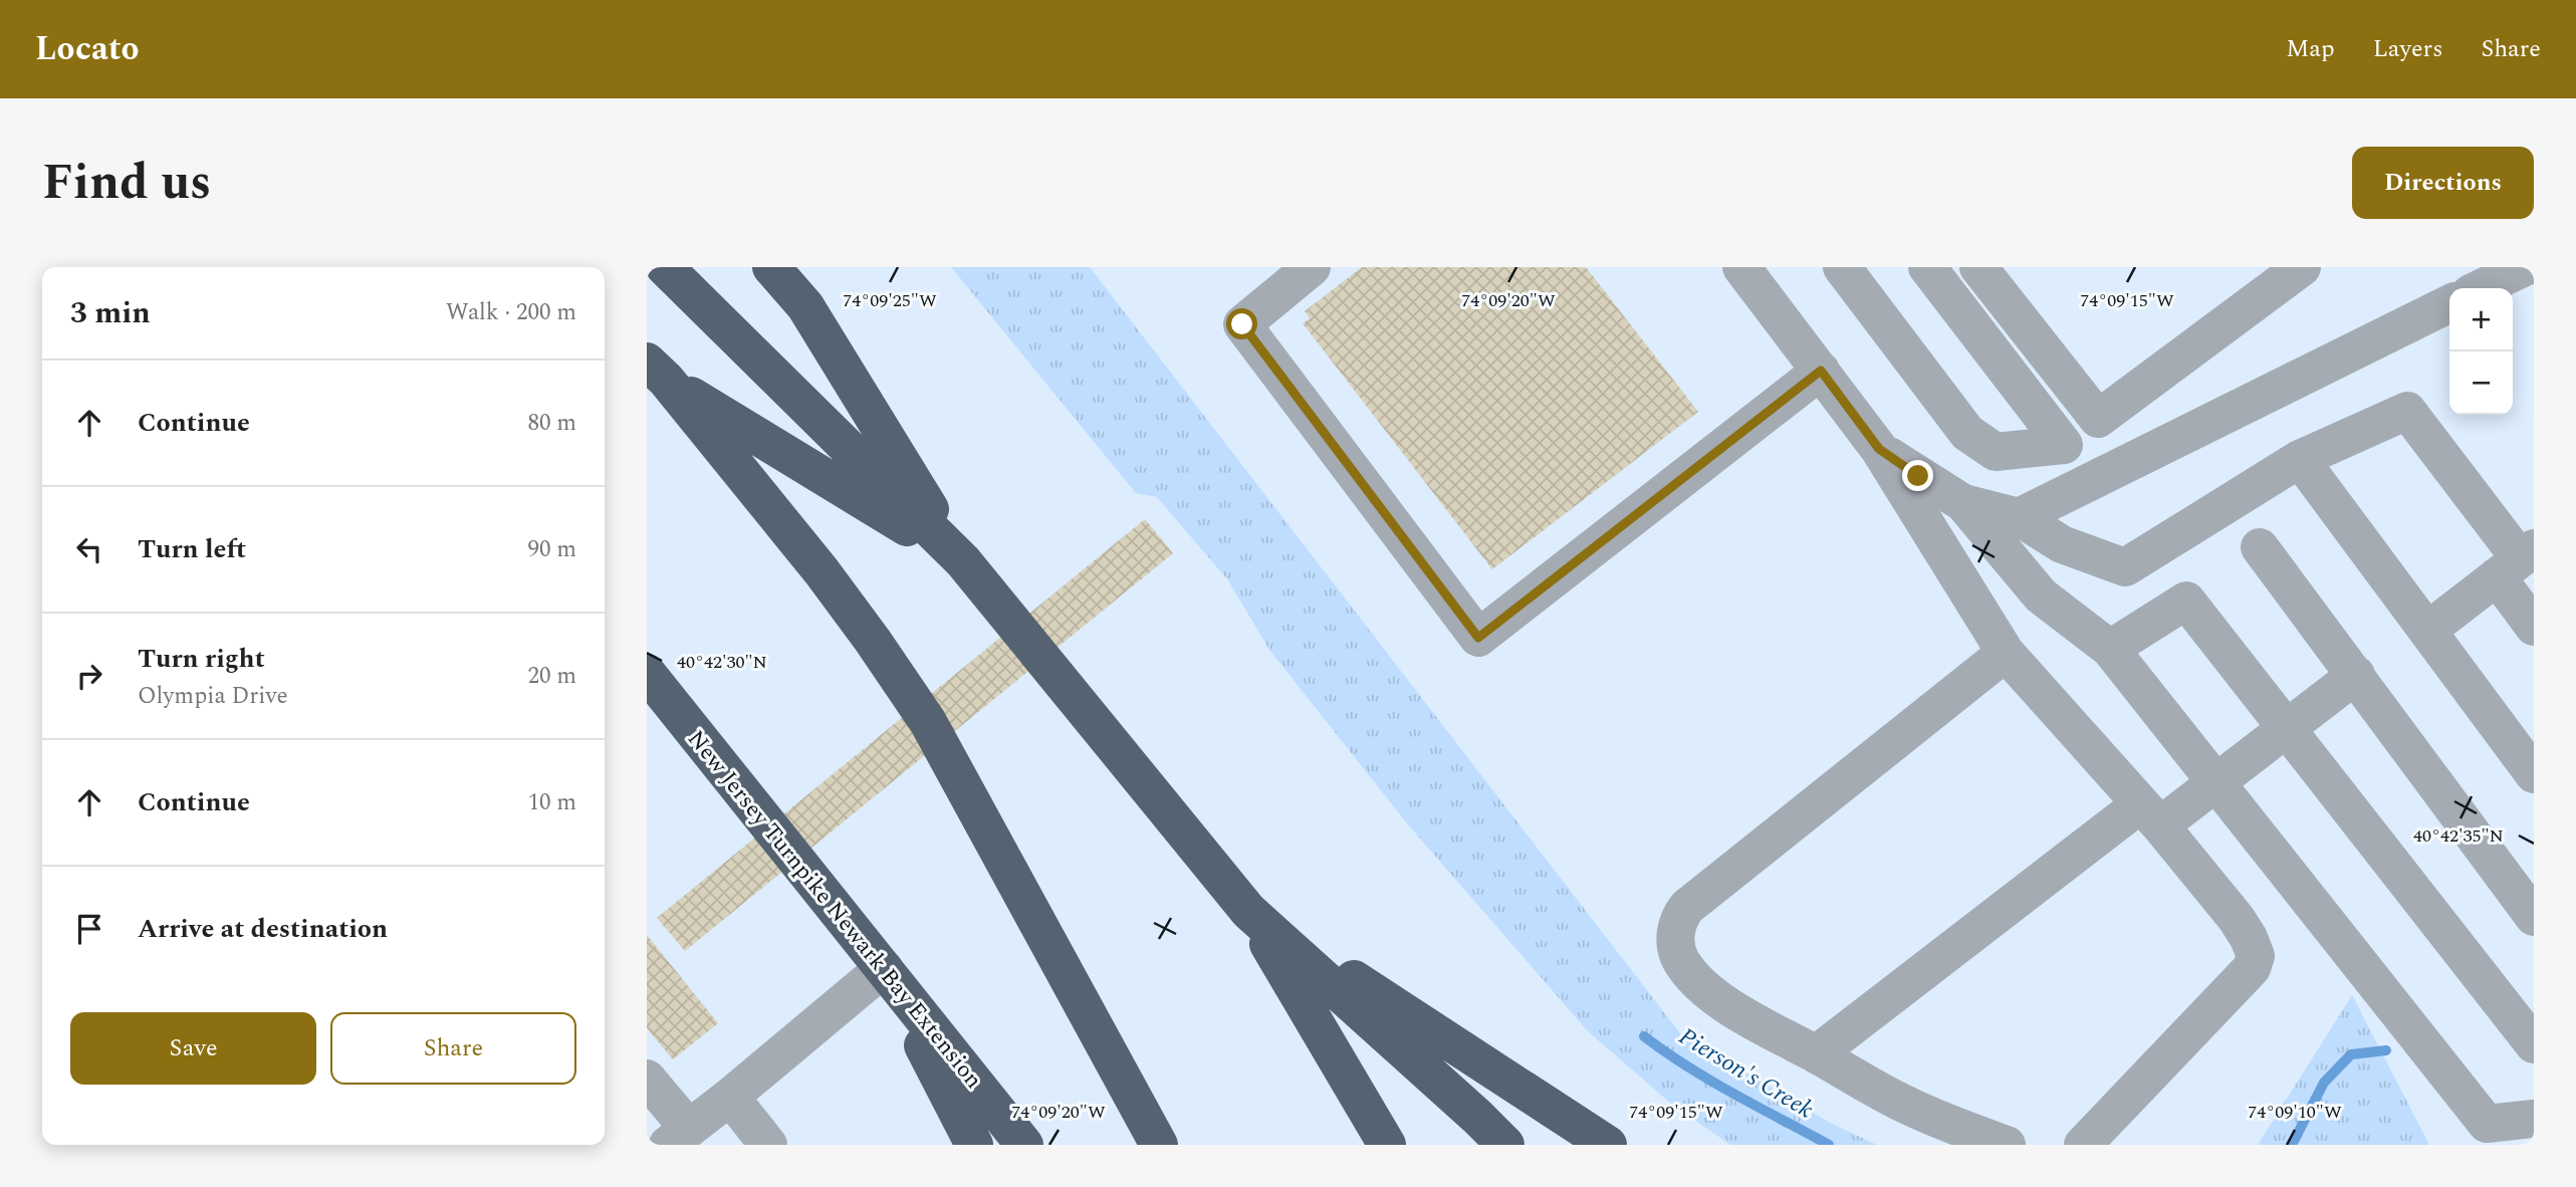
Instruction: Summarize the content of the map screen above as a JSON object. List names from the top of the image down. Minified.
{"streets":{"highway":["New Jersey Turnpike Newark Bay Extension"]},"water":["Pierson's Creek"],"page":{"header":"Locato","nav":["Map","Layers","Share"],"title":"Find us","buttons":["Directions",["Save","Share"]],"heading":["3 min","Walk · 200 m"],"map_buttons":["+","−"],"list":[["Continue","80 m"],["Turn left","90 m"],["Turn right","Olympia Drive","20 m"],["Continue","10 m"],"Arrive at destination"]},"coordinates":["74°09'25\"W","74°09'20\"W","74°09'15\"W","40°42'30\"N","40°42'35\"N","74°09'10\"W"]}
